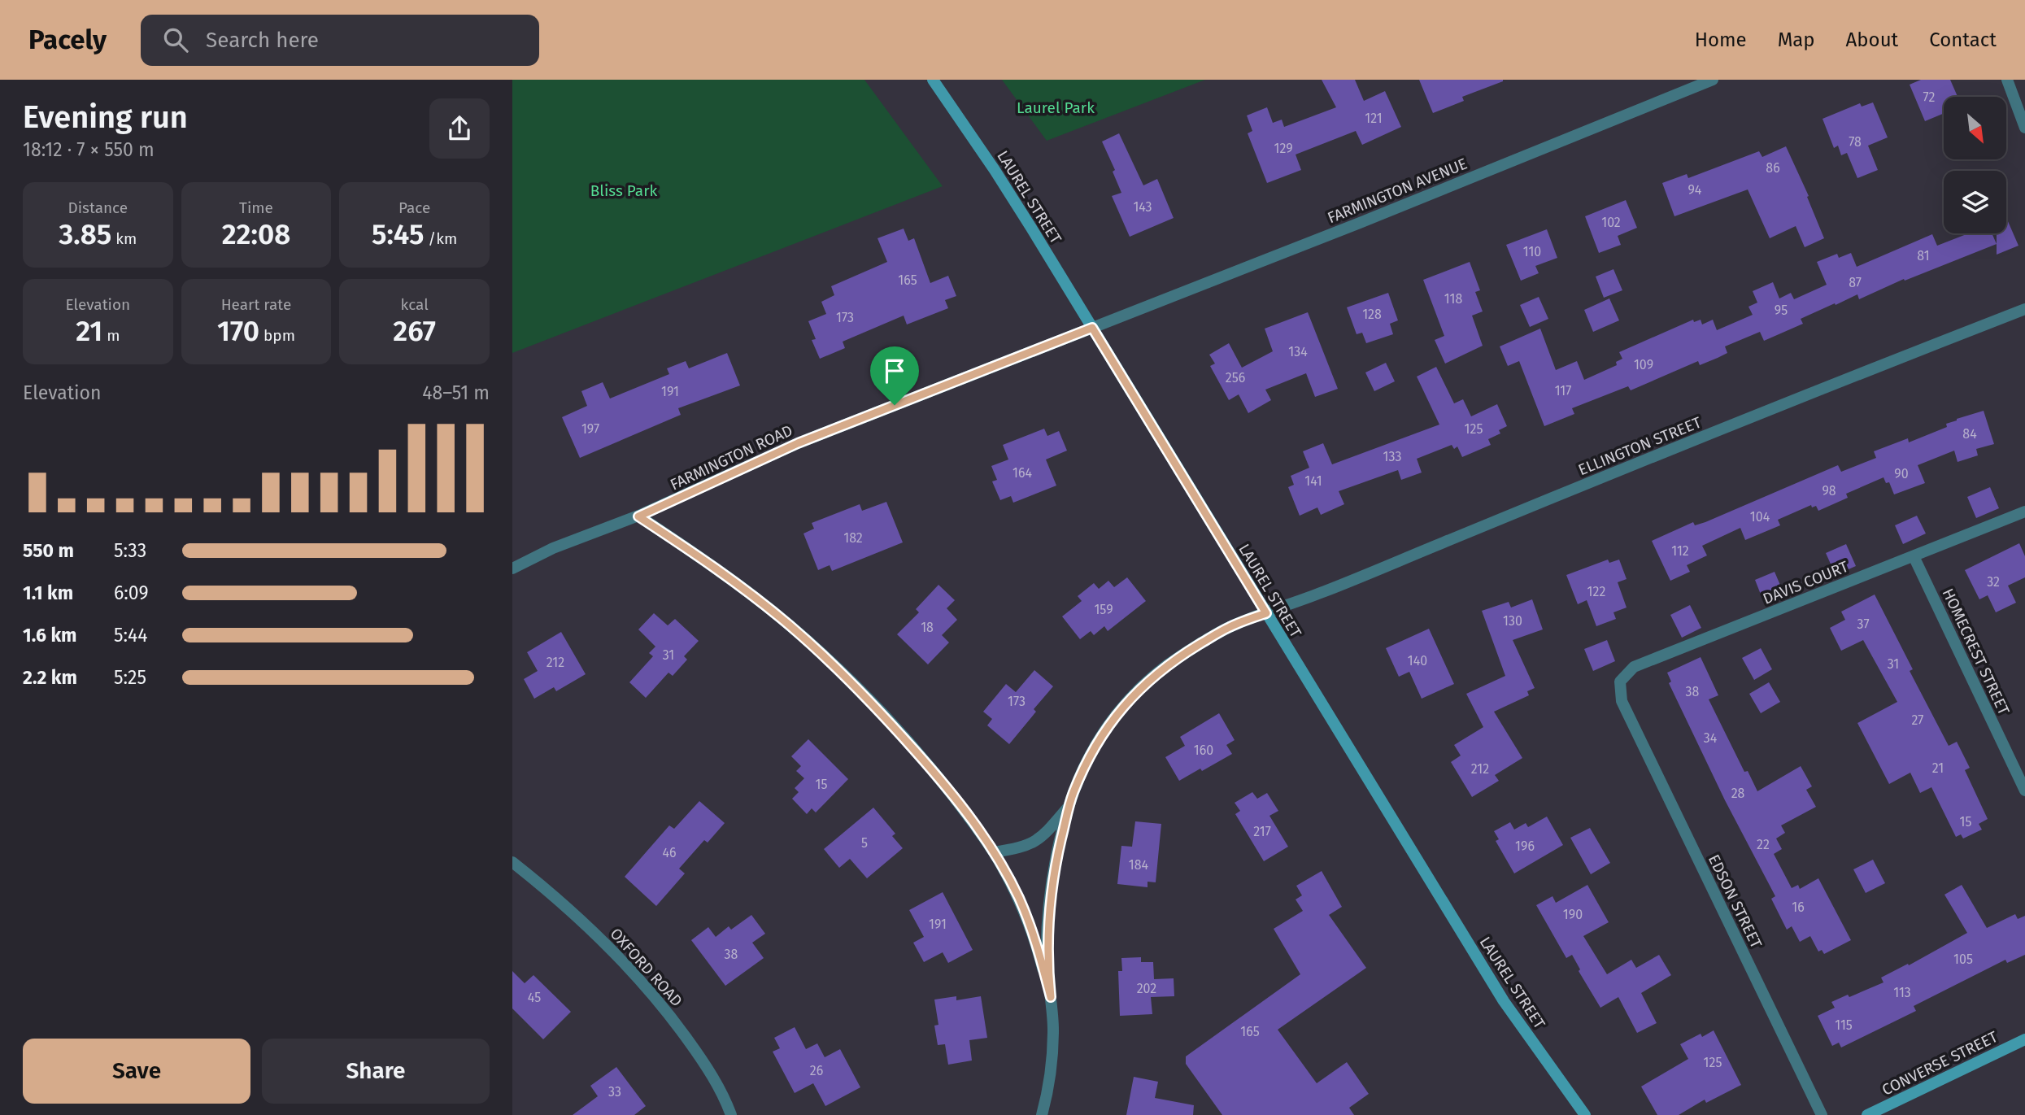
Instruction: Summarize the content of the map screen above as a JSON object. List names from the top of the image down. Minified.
{"streets":{"street":["FARMINGTON AVENUE","LAUREL STREET","ELLINGTON STREET","FARMINGTON ROAD","DAVIS COURT","HOMECREST STREET","EDSON STREET","OXFORD ROAD","CONVERSE STREET"]},"crossings":[["FARMINGTON AVENUE","LAUREL STREET"],["FARMINGTON AVENUE","FARMINGTON ROAD"],["LAUREL STREET","ELLINGTON STREET"],["LAUREL STREET","FARMINGTON ROAD"],["DAVIS COURT","HOMECREST STREET"],["DAVIS COURT","EDSON STREET"]],"parks":["Laurel Park","Bliss Park"],"house_numbers":["72","121","78","129","86","94","143","102","110","81","165","87","118","95","128","173","134","109","256","117","191","197","125","84","133","164","90","141","98","104","182","112","32","122","159","130","37","18","31","140","212","31","38","173","27","34","160","21","212","15","28","15","217","5","22","196","46","184","16","190","191","38","105","202","113","45","115","165","125","26","33"],"north":"bottom right","page":{"header":"Pacely","search":"Search here","nav":["Home","Map","About","Contact"],"heading":["Evening run","18:12 · 7 × 550 m"],"stats":[["Distance","3.85 km"],["Time","22:08"],["Pace","5:45 /km"],["Elevation","21 m"],["Heart rate","170 bpm"],["kcal","267"]],"chart":["Elevation","48–51 m"],"list":[{"name":"550 m","note":"5:33"},{"name":"1.1 km","note":"6:09"},{"name":"1.6 km","note":"5:44"},{"name":"2.2 km","note":"5:25"}],"buttons":["Save","Share"]}}
